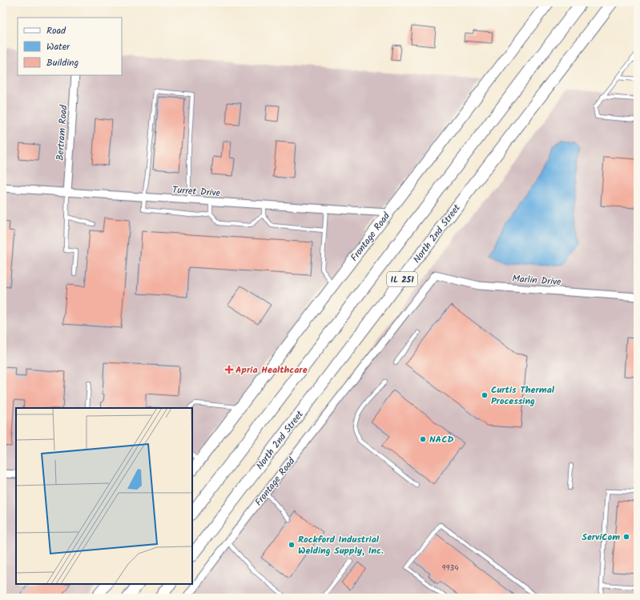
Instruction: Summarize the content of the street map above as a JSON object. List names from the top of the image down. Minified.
{"streets":{"main road":["North 2nd Street","IL 251"],"street":["Bertram Road","Turret Drive","Frontage Road","Marlin Drive"]},"crossings":[["Bertram Road","Turret Drive"],["Turret Drive","Frontage Road"],["Frontage Road","Marlin Drive"]],"places":{"health":["Apria Healthcare"],"other":["Curtis Thermal Processing","NACD","ServiCom","Rockford Industrial Welding Supply, Inc."]},"house_numbers":["9934"],"legend":["Road","Water","Building"]}
